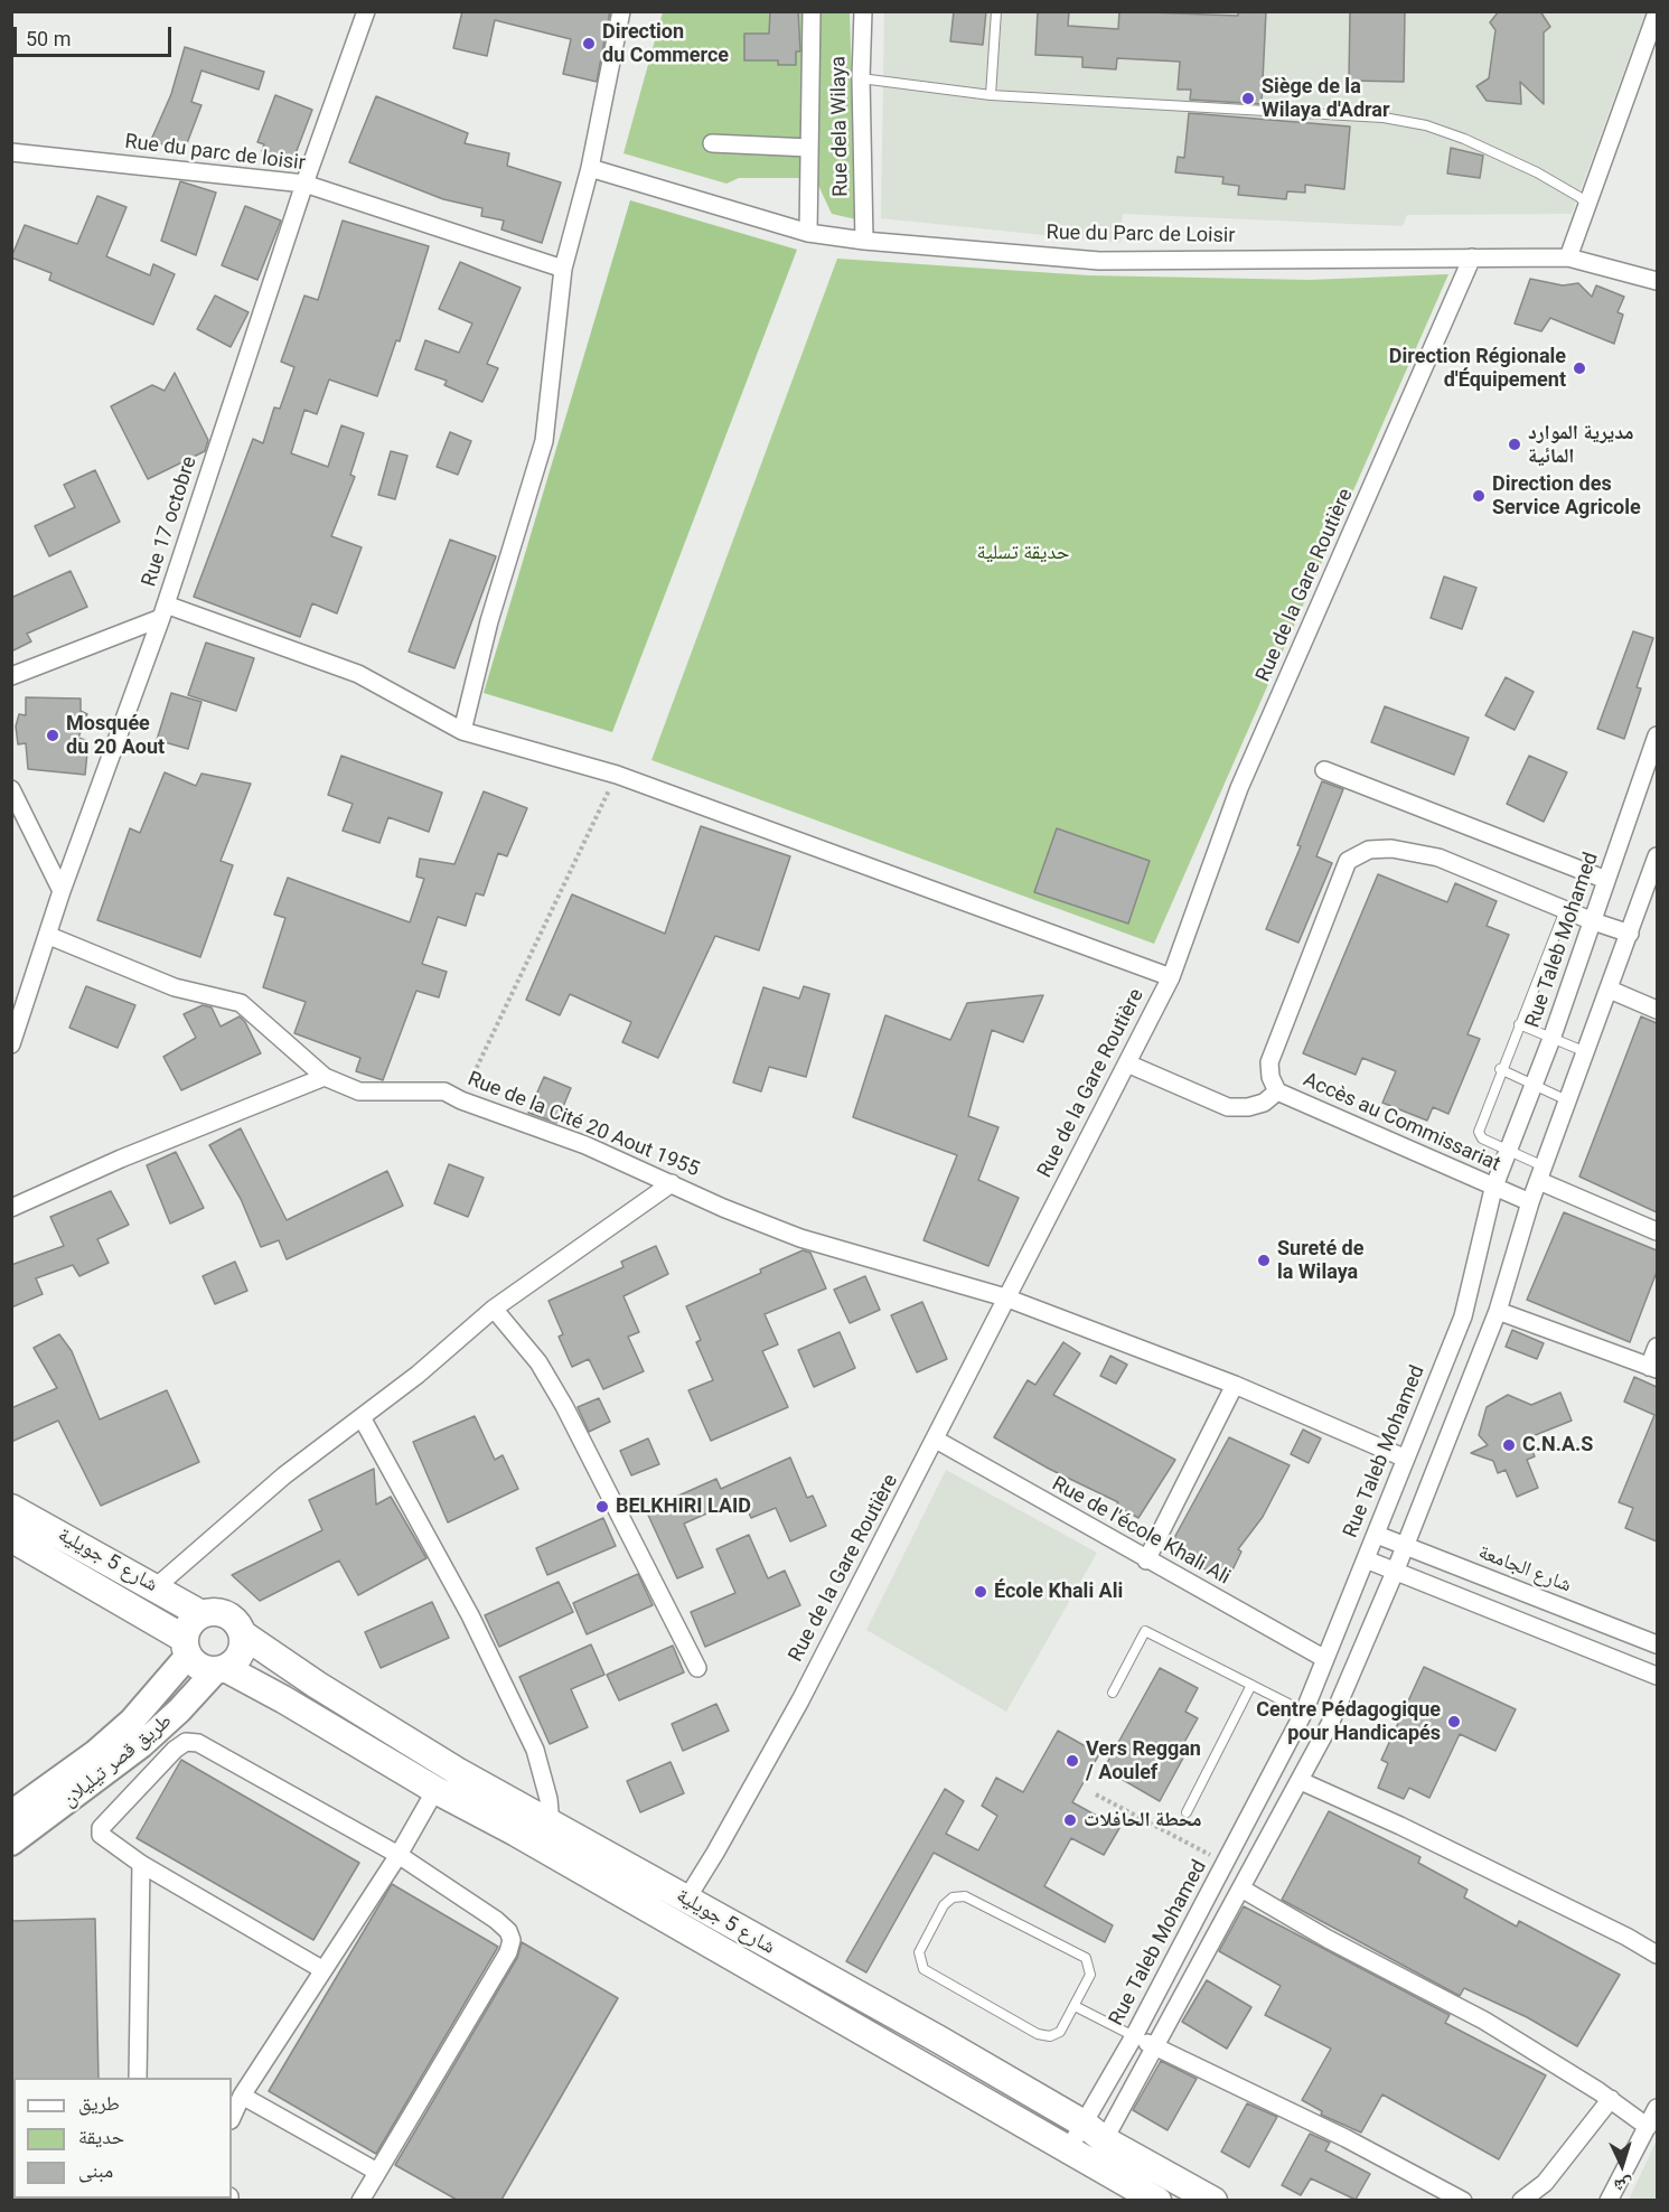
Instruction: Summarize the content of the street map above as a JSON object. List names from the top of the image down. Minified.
{"streets":{"main road":["شارع 5 جويلية","طريق قصر تيليلان"],"street":["Rue dela Wilaya","Rue du parc de loisir","Rue du Parc de Loisir","Rue 17 octobre","Rue de la Gare Routière","Rue Taleb Mohamed","Accès au Commissariat","Rue de la Cité 20 Aout 1955","Rue de l'école Khali Ali","شارع الجامعة"]},"crossings":[["Rue dela Wilaya","Rue du Parc de Loisir"],["Rue du parc de loisir","Rue 17 octobre"],["Rue du Parc de Loisir","Rue de la Gare Routière"],["Rue 17 octobre","Rue de la Cité 20 Aout 1955"],["Rue de la Gare Routière","Rue de la Cité 20 Aout 1955"],["Rue de la Gare Routière","Rue de l'école Khali Ali"],["Rue de la Gare Routière","شارع 5 جويلية"],["Rue Taleb Mohamed","Accès au Commissariat"],["Rue Taleb Mohamed","Rue de la Cité 20 Aout 1955"],["Rue Taleb Mohamed","Rue de l'école Khali Ali"],["Rue Taleb Mohamed","شارع 5 جويلية"],["Rue Taleb Mohamed","شارع الجامعة"],["شارع 5 جويلية","طريق قصر تيليلان"]],"parks":["حديقة تسلية"],"places":["Direction du Commerce","Siège de la Wilaya d'Adrar","Direction Régionale d'Équipement","مديرية الموارد المائية","Direction des Service Agricole","Mosquée du 20 Aout","Sureté de la Wilaya","C.N.A.S","BELKHIRI LAID","École Khali Ali","Centre Pédagogique pour Handicapés","Vers Reggan / Aoulef","محطة الحافلات"],"legend":["طريق","حديقة","مبنى"],"scale_bar":"50 m","north":"bottom"}
